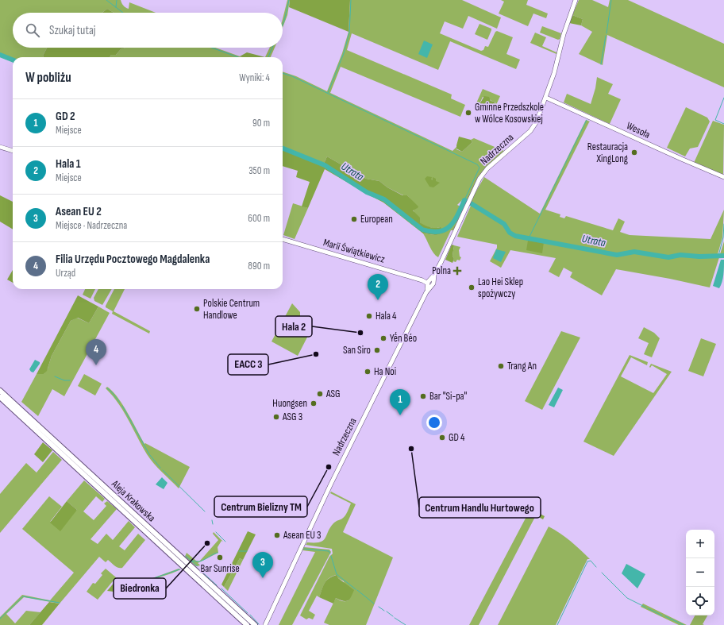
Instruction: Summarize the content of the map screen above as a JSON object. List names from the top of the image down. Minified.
{"streets":{"main road":["Aleja Krakowska"],"street":["Wesoła","Nadrzeczna","Marii Świątkiewicz"]},"crossings":[["Wesoła","Nadrzeczna"],["Nadrzeczna","Marii Świątkiewicz"]],"water":["Utrata"],"places":{"other":["Gminne Przedszkole w Wólce Kosowskiej","Restauracja XingLong","European","Lao Hei Sklep spożywczy","Polskie Centrum Handlowe","Hala 4","Hala 2","Yến Béo","San Siro","EACC 3","Trang An","Ha Noi","ASG","Bar \"Si-pa\"","Huongsen","ASG 3","GD 4","Centrum Handlu Hurtowego","Centrum Bielizny TM","Asean EU 3","Biedronka","Bar Sunrise"],"health":["Polna"]},"page":{"search":"Szukaj tutaj","heading":["W pobliżu","Wyniki: 4"],"list":[{"mark":"1","name":"GD 2","note":"Miejsce","value":"90 m"},{"mark":"2","name":"Hala 1","note":"Miejsce","value":"350 m"},{"mark":"3","name":"Asean EU 2","note":"Miejsce · Nadrzeczna","value":"600 m"},{"mark":"4","name":"Filia Urzędu Pocztowego Magdalenka","note":"Urząd","value":"890 m"}],"pins":["2","4","1","3"],"map_buttons":["+","−"]}}
